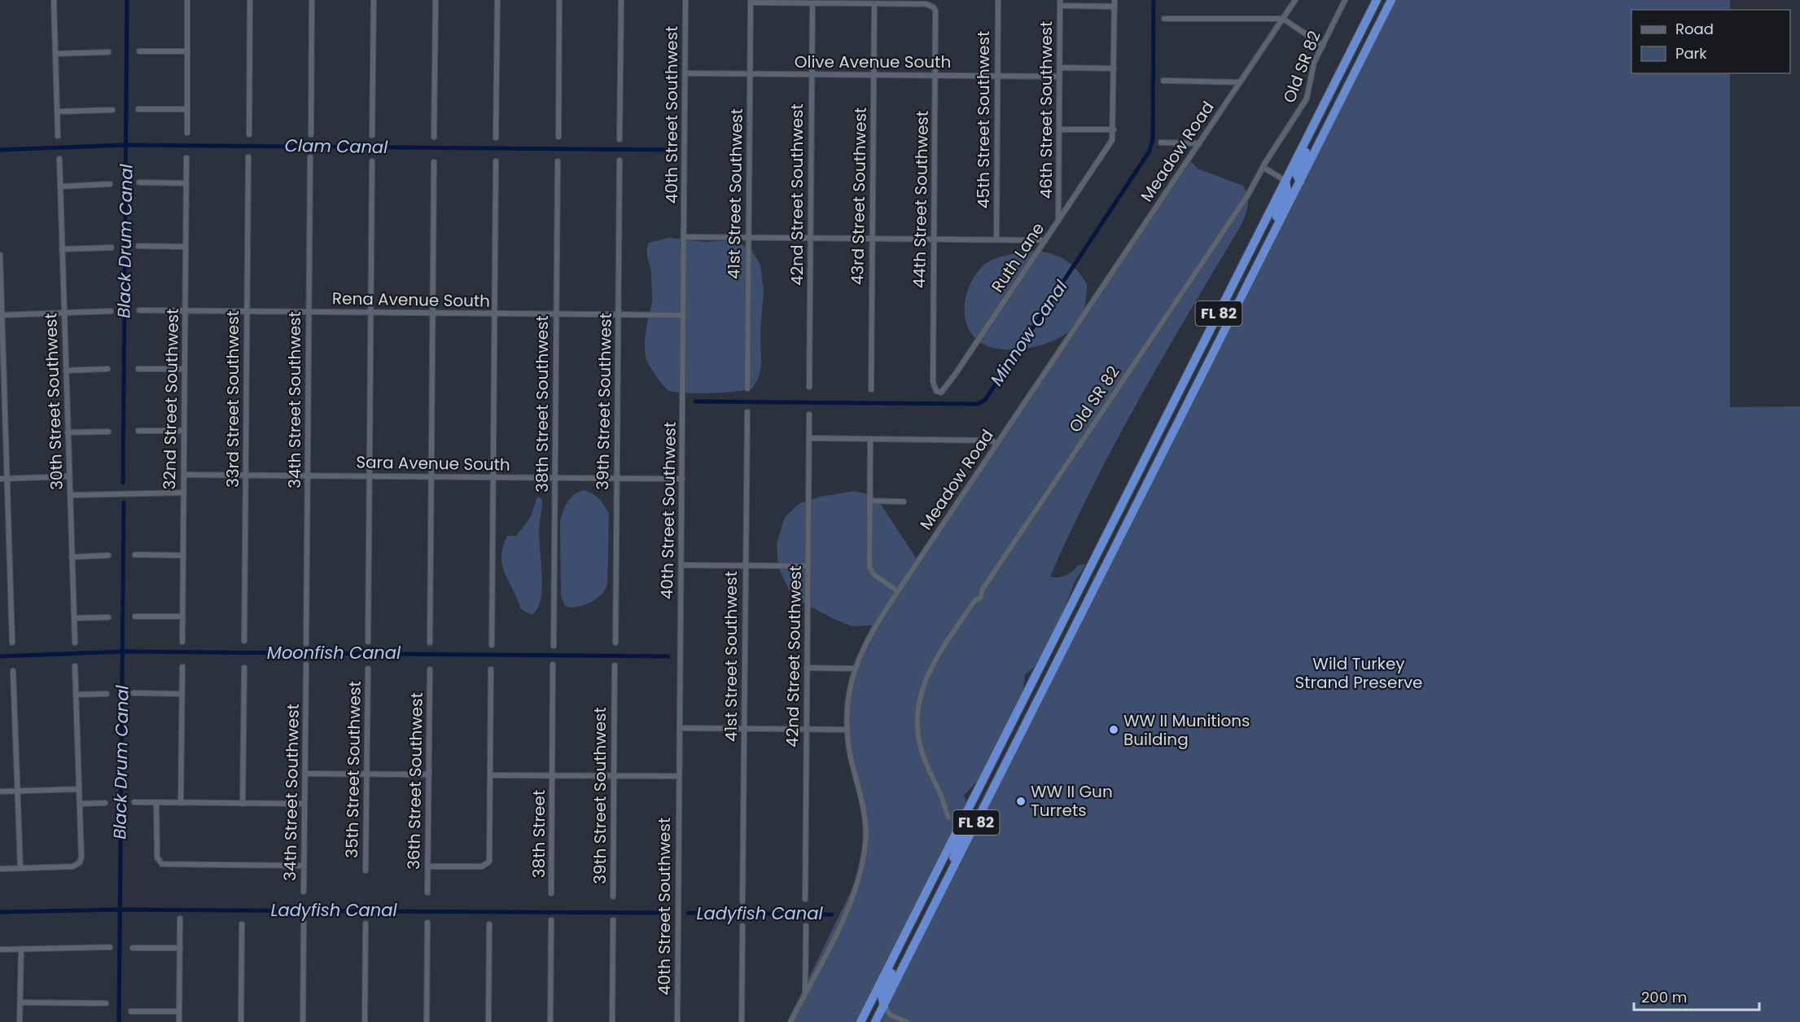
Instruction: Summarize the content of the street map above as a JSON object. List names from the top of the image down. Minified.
{"streets":{"highway":["FL 82"],"street":["Olive Avenue South","Old SR 82","46th Street Southwest","40th Street Southwest","45th Street Southwest","Meadow Road","41st Street Southwest","42nd Street Southwest","43rd Street Southwest","44th Street Southwest","Ruth Lane","Rena Avenue South","32nd Street Southwest","33rd Street Southwest","34th Street Southwest","30th Street Southwest","39th Street Southwest","38th Street Southwest","Sara Avenue South","35th Street Southwest","36th Street Southwest","38th Street"]},"crossings":[["Olive Avenue South","46th Street Southwest"],["Olive Avenue South","40th Street Southwest"],["Olive Avenue South","45th Street Southwest"],["Olive Avenue South","41st Street Southwest"],["Olive Avenue South","42nd Street Southwest"],["Olive Avenue South","43rd Street Southwest"],["Olive Avenue South","44th Street Southwest"],["46th Street Southwest","Ruth Lane"],["40th Street Southwest","Rena Avenue South"],["40th Street Southwest","Sara Avenue South"],["43rd Street Southwest","44th Street Southwest"],["44th Street Southwest","Ruth Lane"],["Rena Avenue South","32nd Street Southwest"],["Rena Avenue South","33rd Street Southwest"],["Rena Avenue South","34th Street Southwest"],["Rena Avenue South","39th Street Southwest"],["Rena Avenue South","38th Street Southwest"],["32nd Street Southwest","Sara Avenue South"],["33rd Street Southwest","Sara Avenue South"],["34th Street Southwest","Sara Avenue South"],["39th Street Southwest","Sara Avenue South"],["38th Street Southwest","Sara Avenue South"]],"water":["Clam Canal","Black Drum Canal","Minnow Canal","Moonfish Canal","Ladyfish Canal"],"parks":["Wild Turkey Strand Preserve"],"places":["WW II Munitions Building","WW II Gun Turrets"],"legend":["Road","Park"],"scale_bar":"200 m"}
